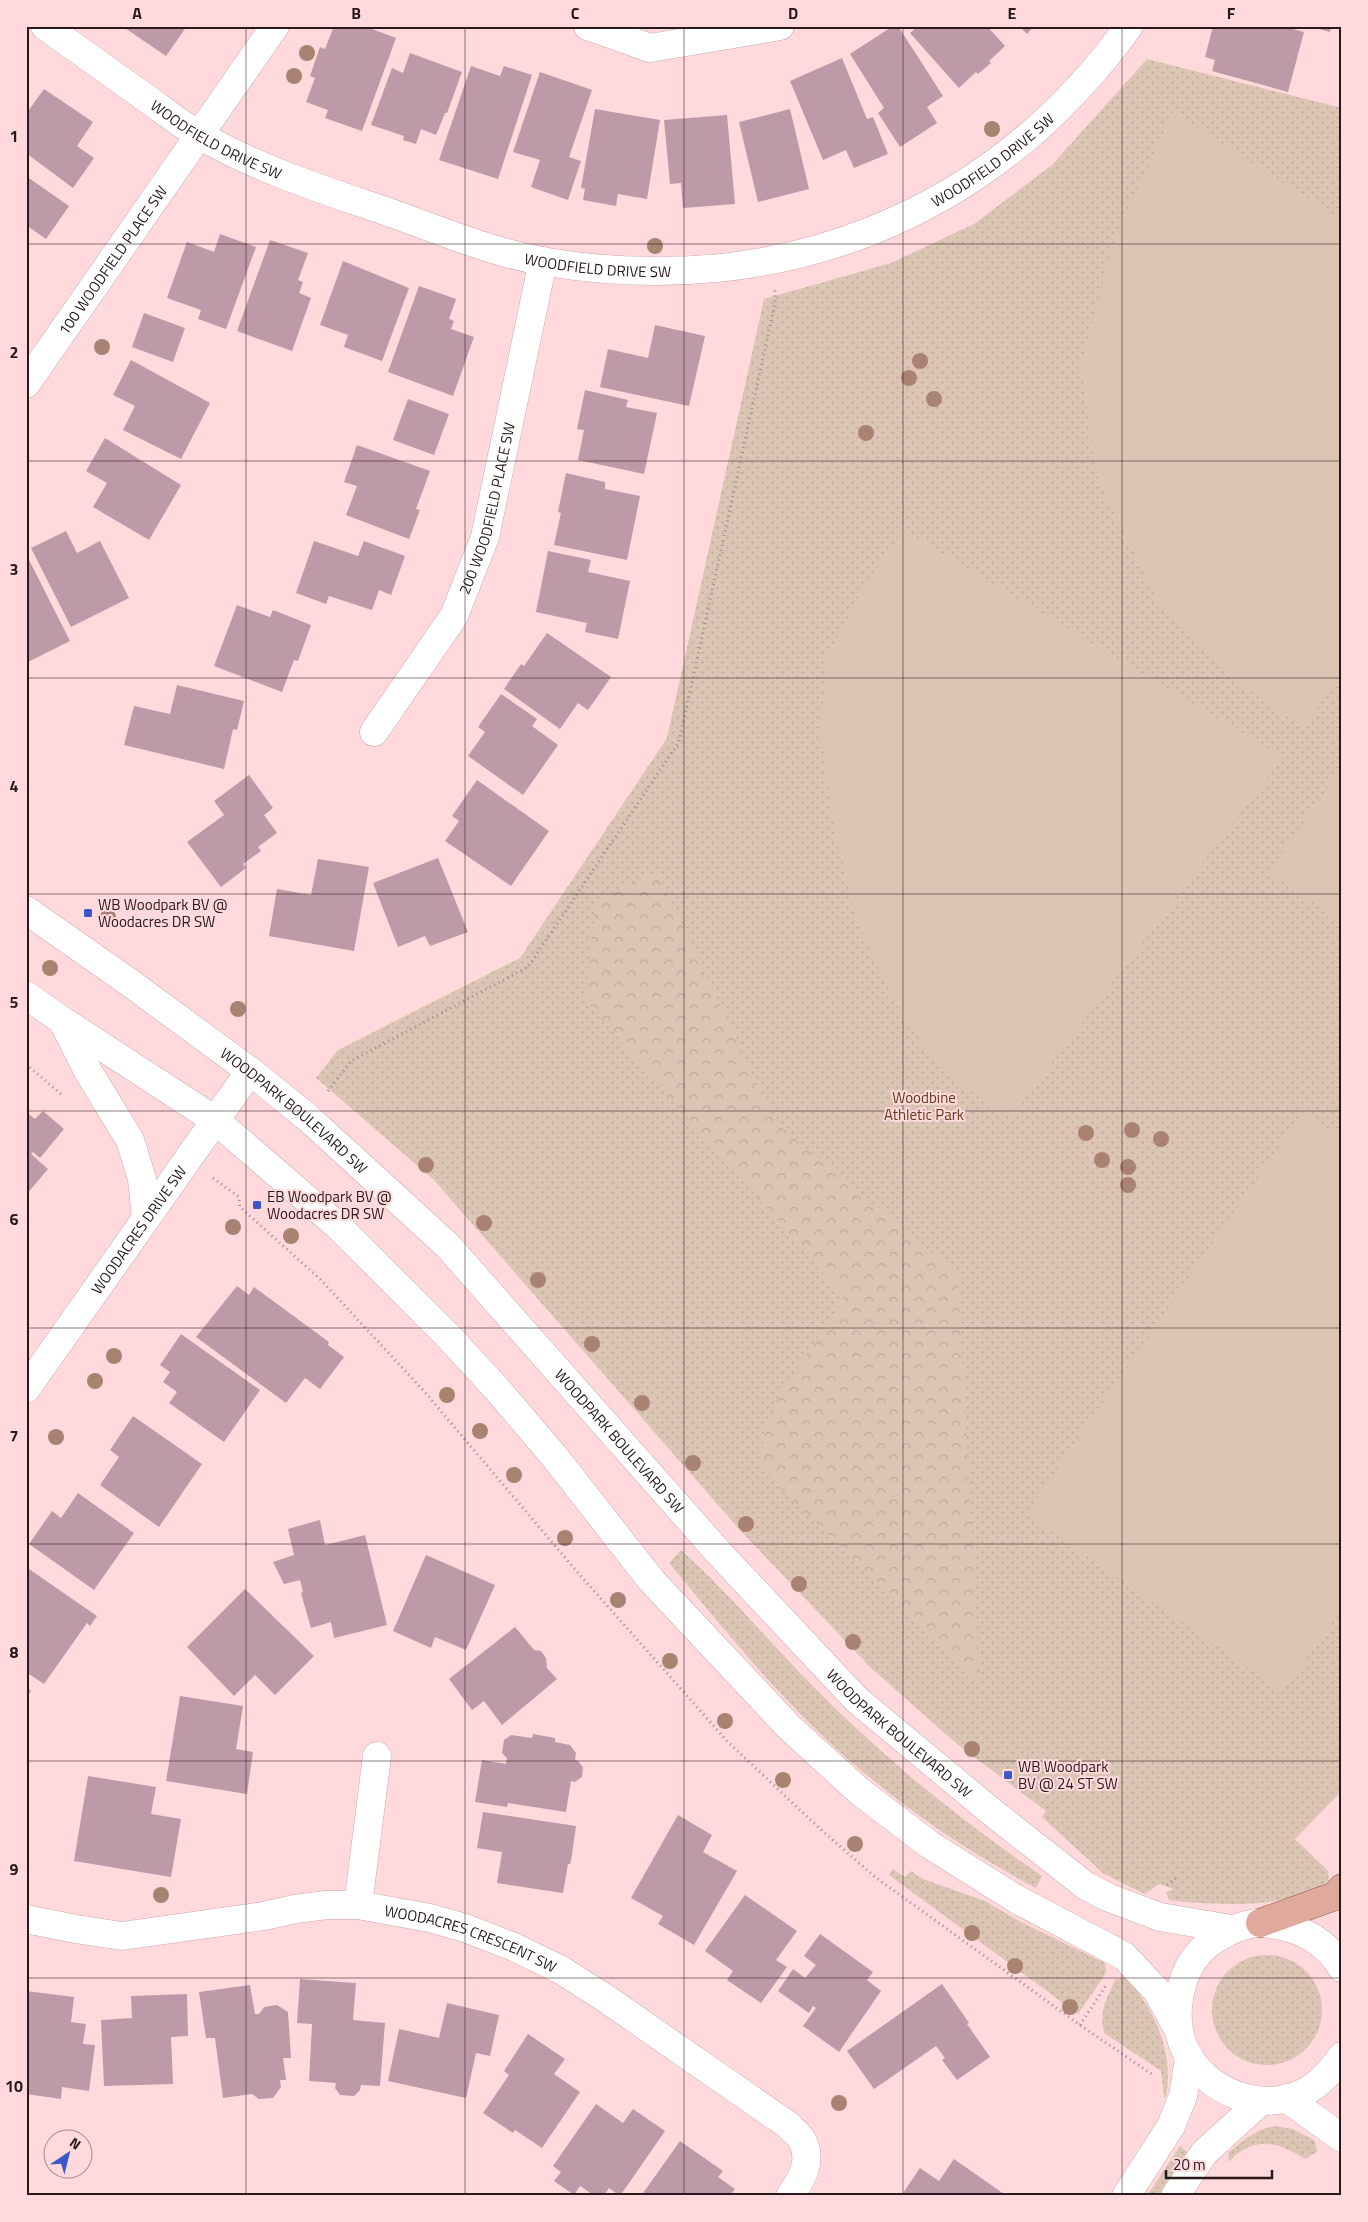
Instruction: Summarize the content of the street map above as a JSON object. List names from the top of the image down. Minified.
{"streets":{"street":["WOODFIELD DRIVE SW","100 WOODFIELD PLACE SW","200 WOODFIELD PLACE SW","WOODPARK BOULEVARD SW","WOODACRES DRIVE SW","WOODACRES CRESCENT SW"]},"crossings":[["WOODFIELD DRIVE SW","100 WOODFIELD PLACE SW"],["WOODFIELD DRIVE SW","200 WOODFIELD PLACE SW"],["WOODPARK BOULEVARD SW","WOODACRES DRIVE SW"]],"parks":["Woodbine Athletic Park"],"places":{"transit":["WB Woodpark BV @ Woodacres DR SW","EB Woodpark BV @ Woodacres DR SW","WB Woodpark BV @ 24 ST SW"]},"scale_bar":"20 m","north":"top right","grid":{"columns":["A","B","C","D","E","F"],"rows":["1","2","3","4","5","6","7","8","9","10"]}}
